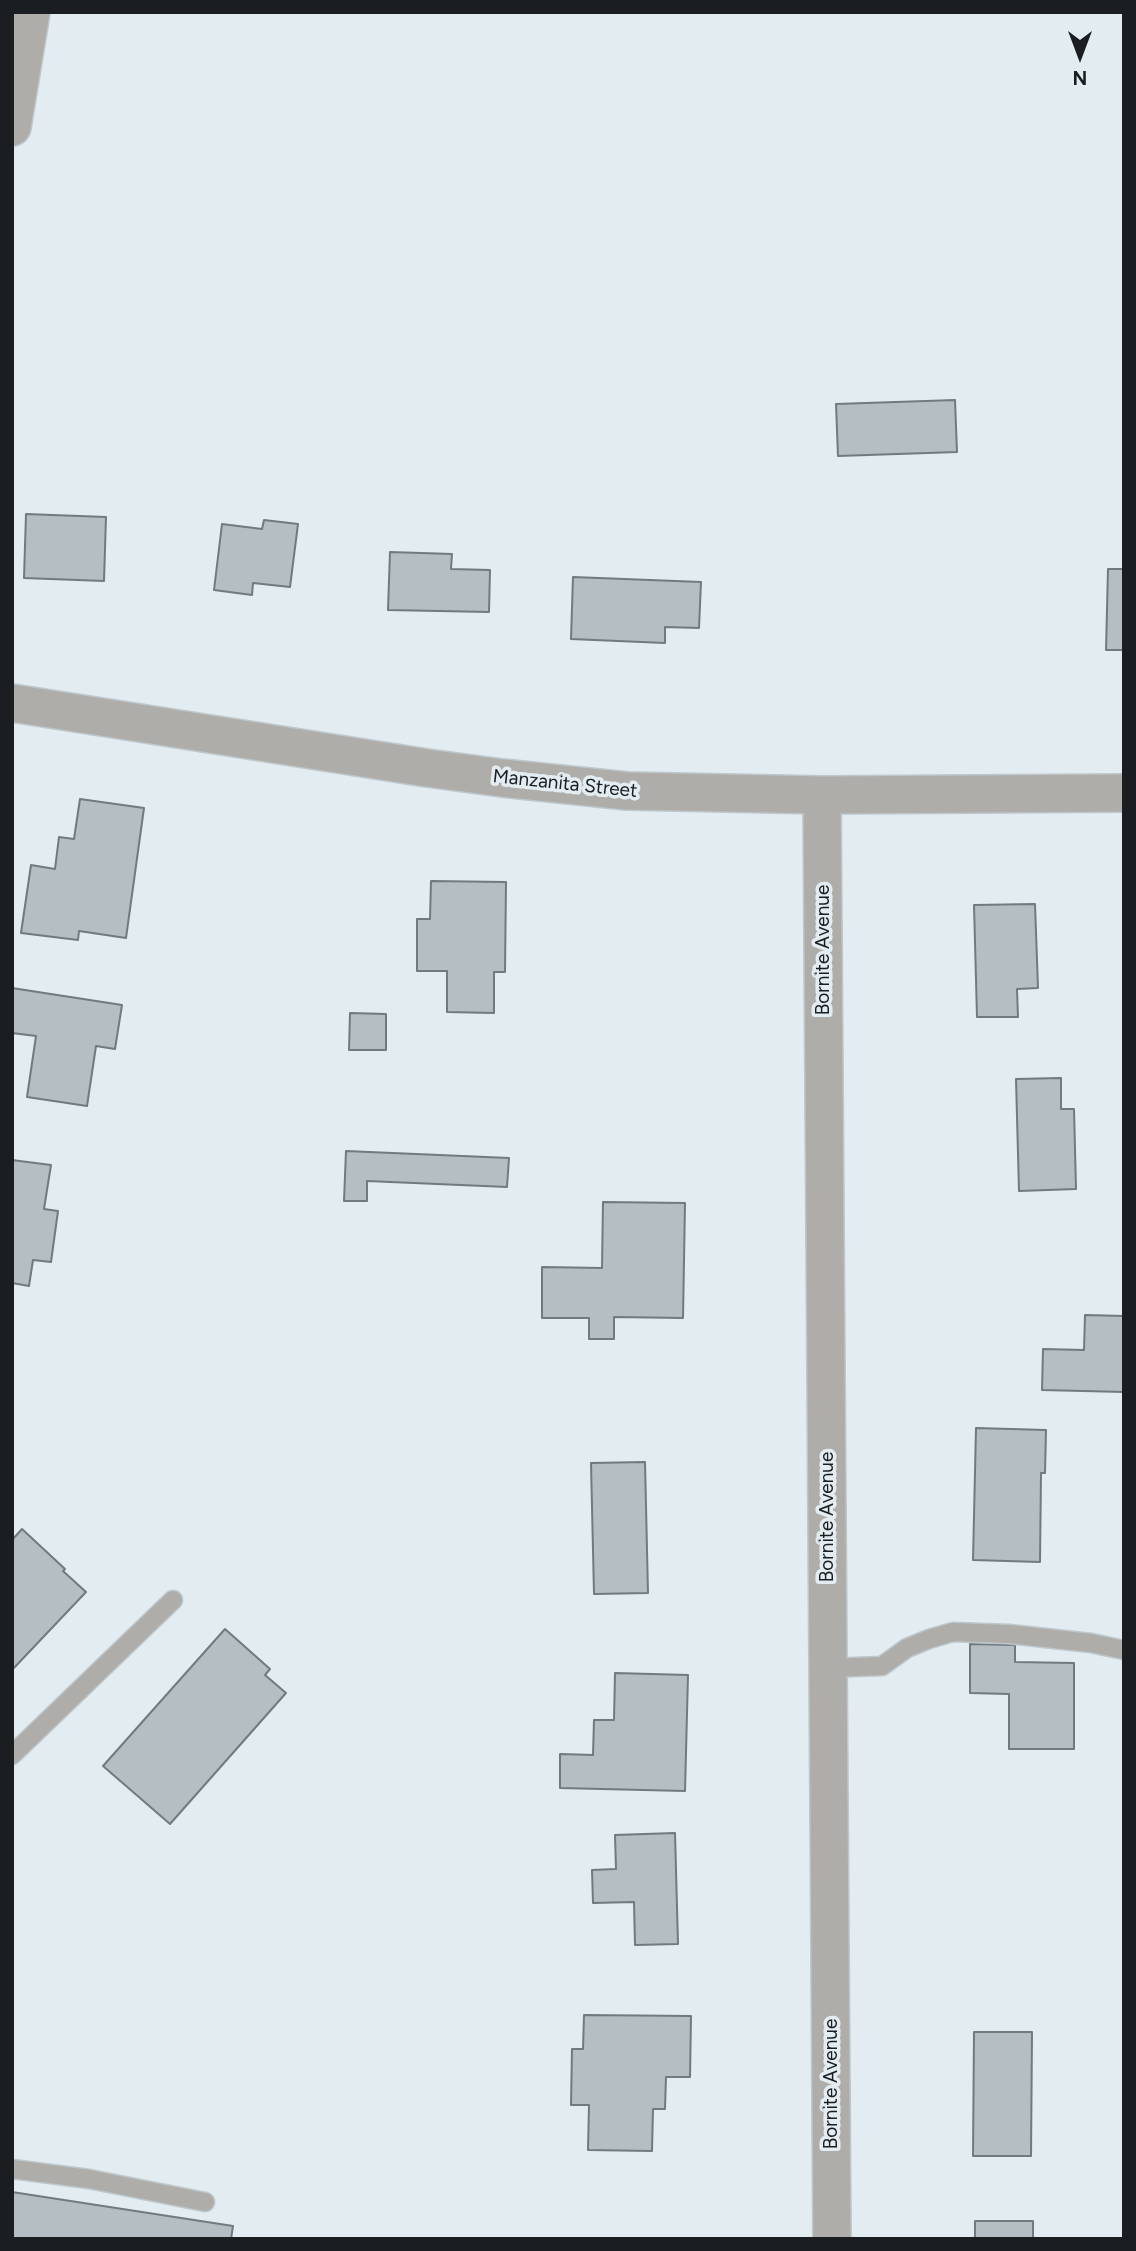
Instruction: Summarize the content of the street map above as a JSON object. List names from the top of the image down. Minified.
{"streets":{"street":["Manzanita Street","Bornite Avenue"]},"crossings":[["Manzanita Street","Bornite Avenue"]],"north":"bottom"}
